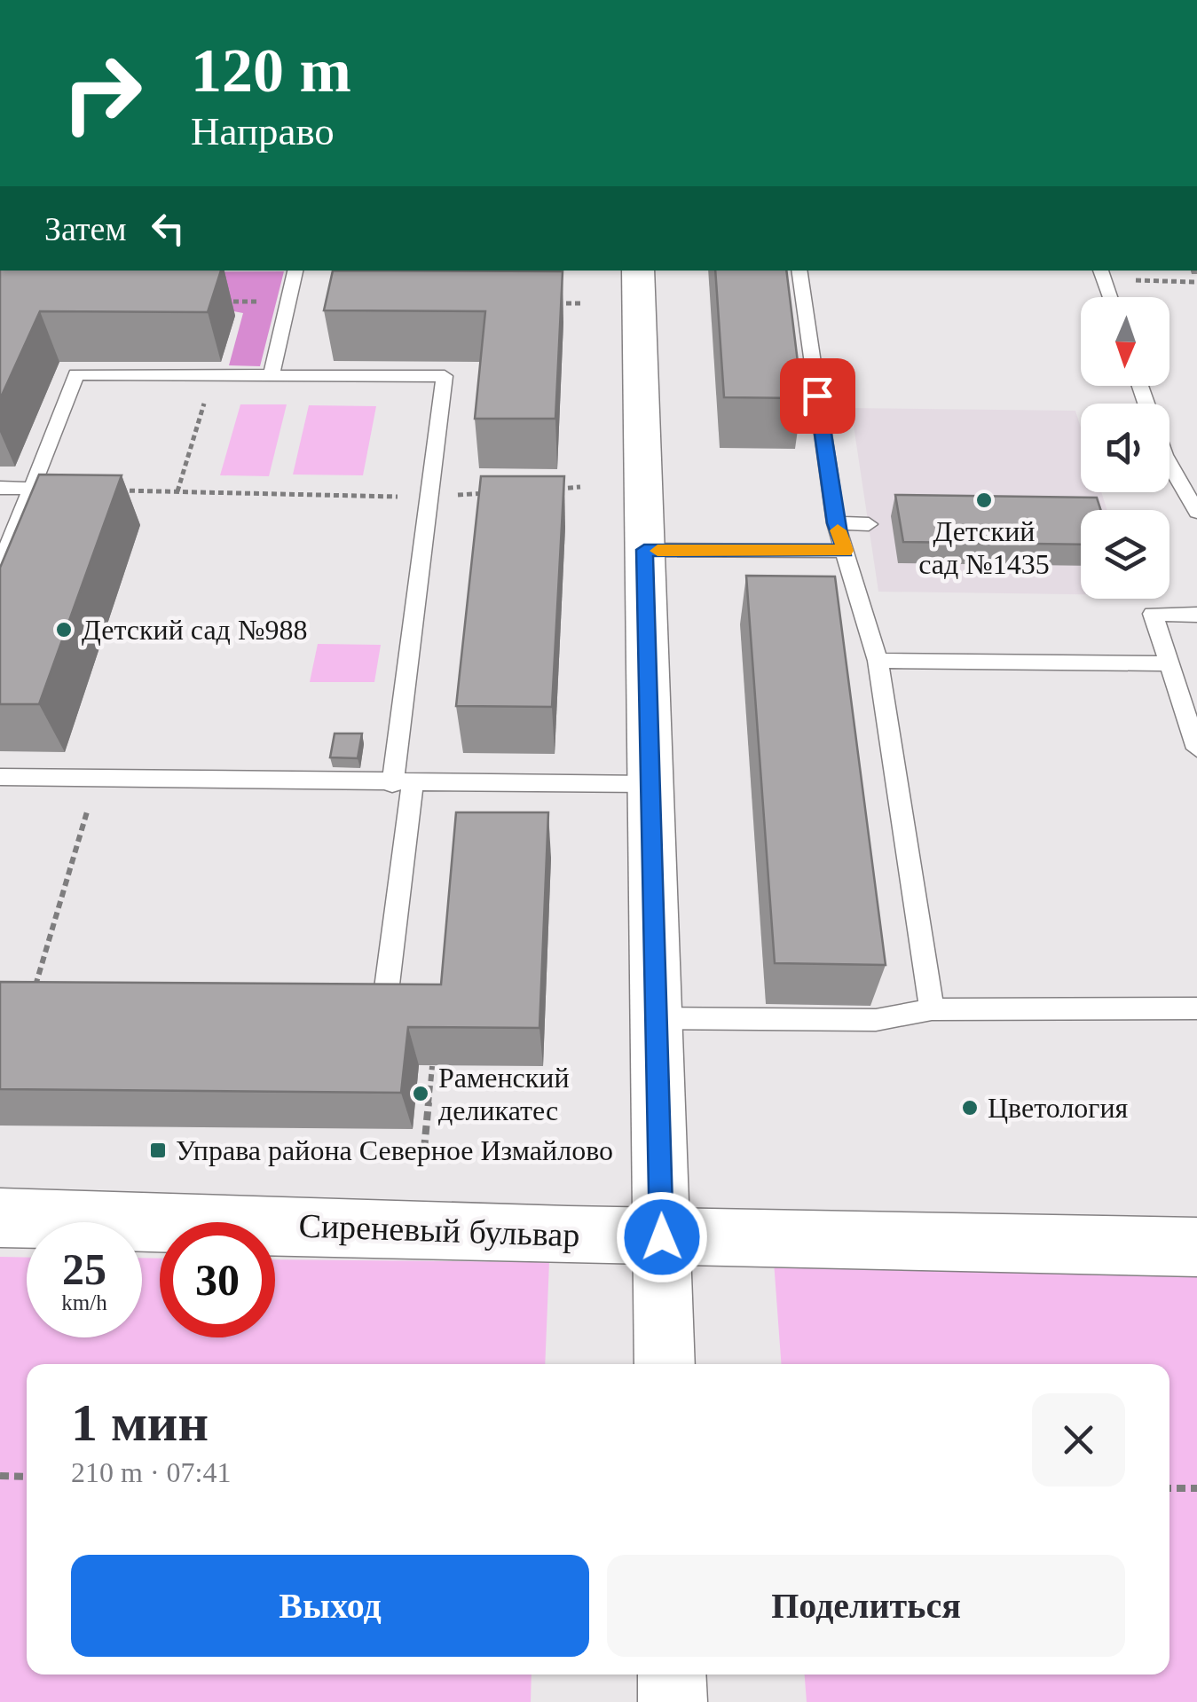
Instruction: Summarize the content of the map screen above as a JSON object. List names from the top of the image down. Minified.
{"streets":{"main road":["Сиреневый бульвар"]},"places":{"other":["Детский сад №1435","Детский сад №988","Раменский деликатес","Цветология"],"transit":["Управа района Северное Измайлово"]},"north":"bottom","page":{"turn":["120 m","Направо"],"then":"Затем","speed":"25 km/h","limit":"30","heading":["1 мин","210 m · 07:41"],"buttons":["Выход","Поделиться"]}}
